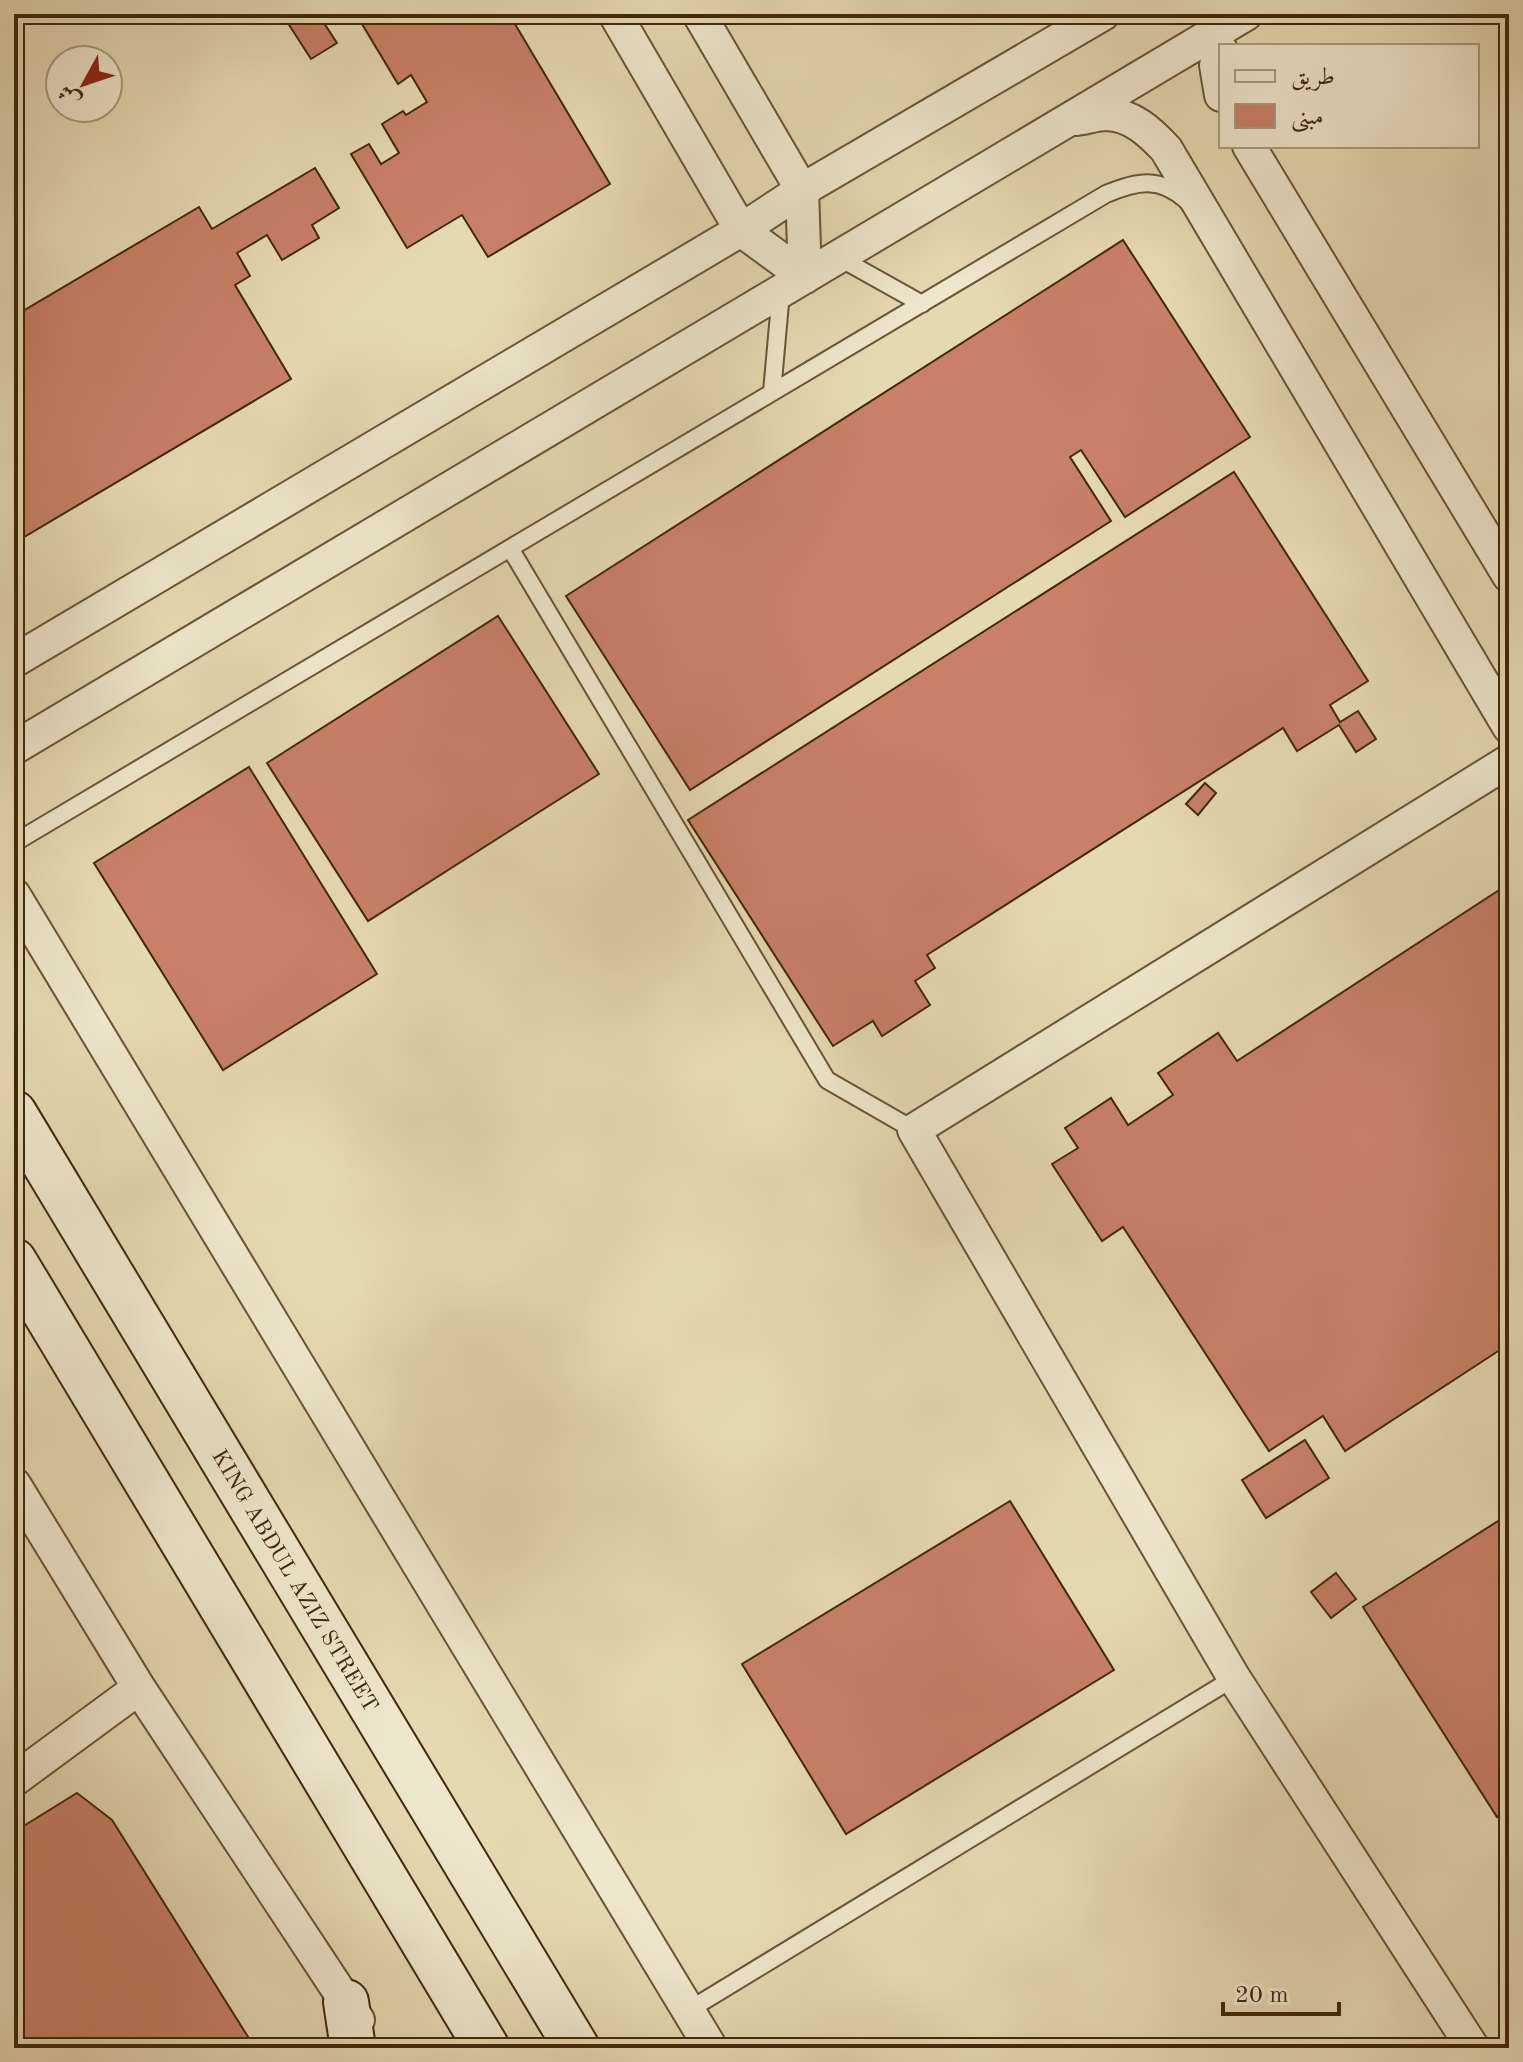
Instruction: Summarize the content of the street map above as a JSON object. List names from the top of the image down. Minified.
{"streets":{"street":["KING ABDUL AZIZ STREET"]},"legend":["طريق","مبنى"],"scale_bar":"20 m","north":"bottom left"}
